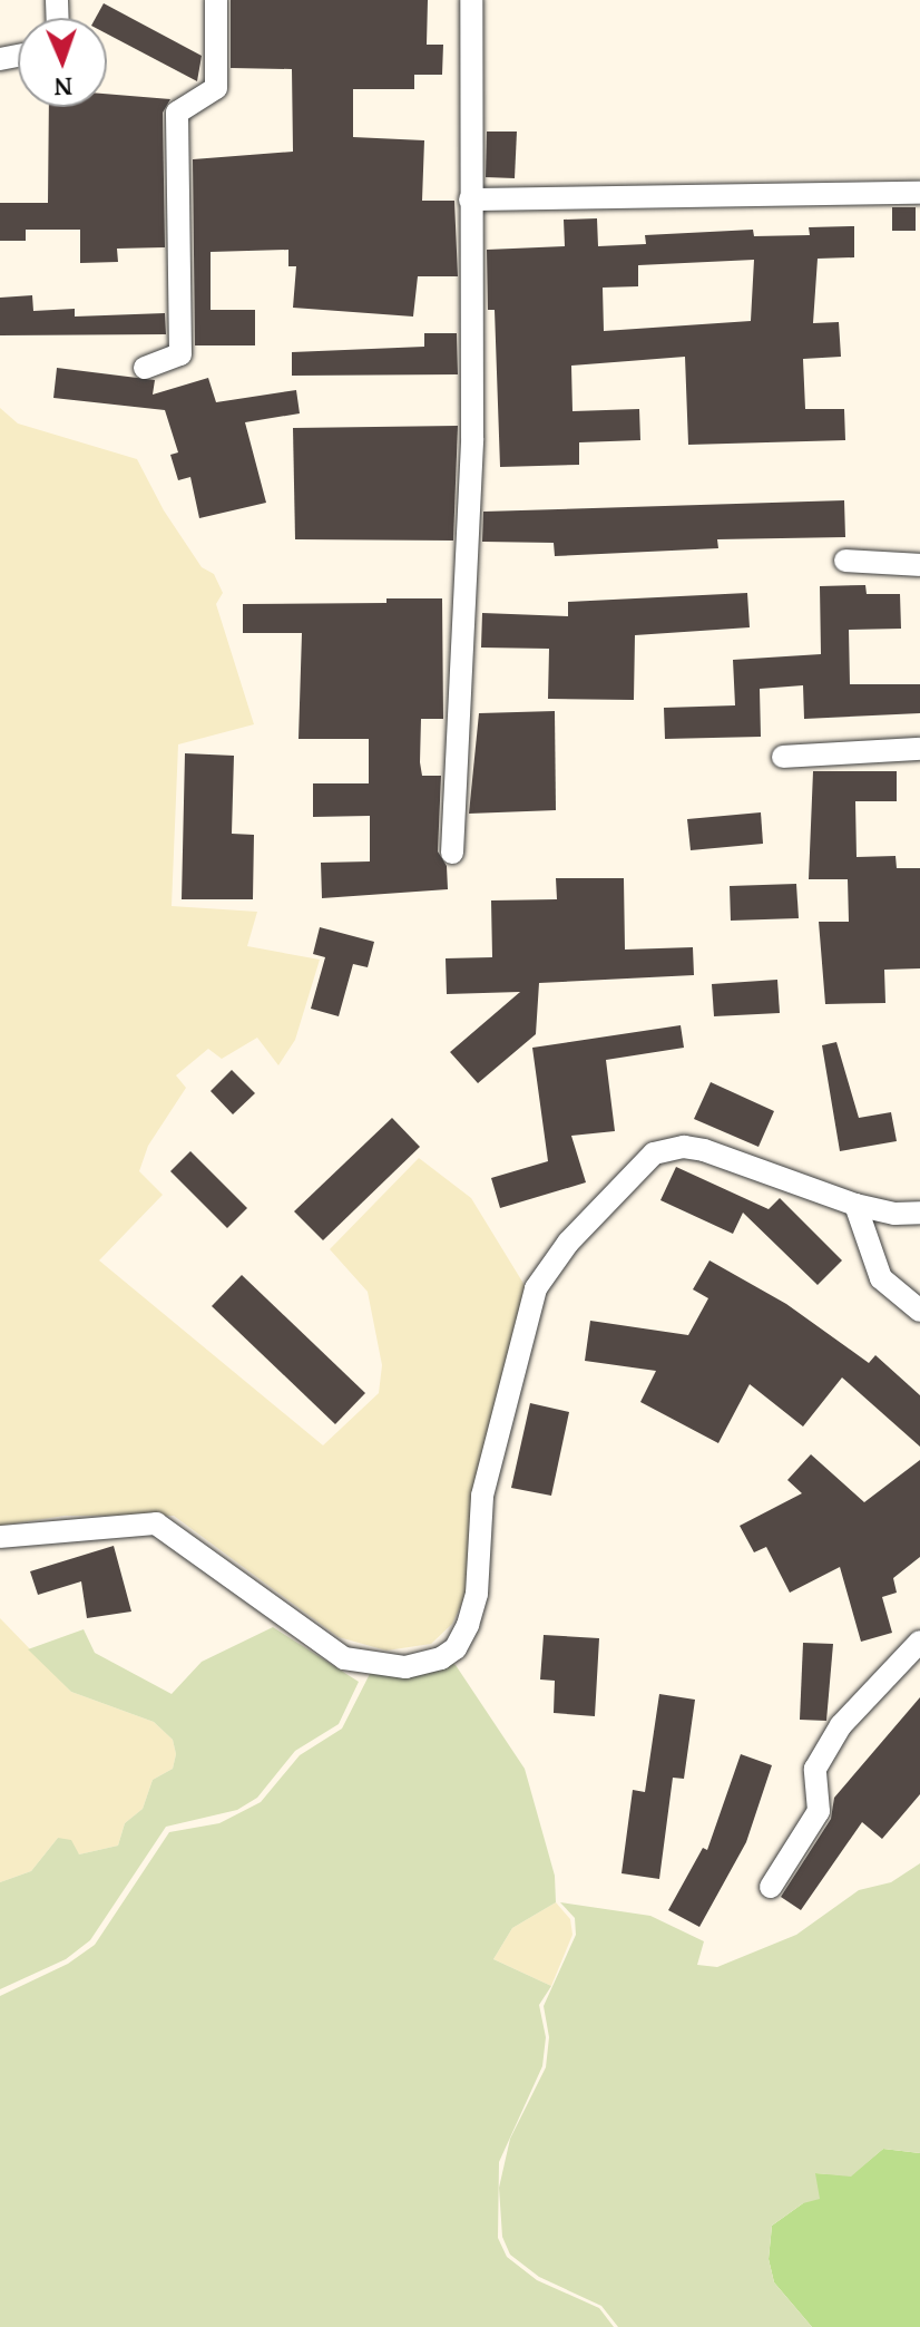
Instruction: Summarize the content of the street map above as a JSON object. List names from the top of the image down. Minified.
{"north":"bottom"}
